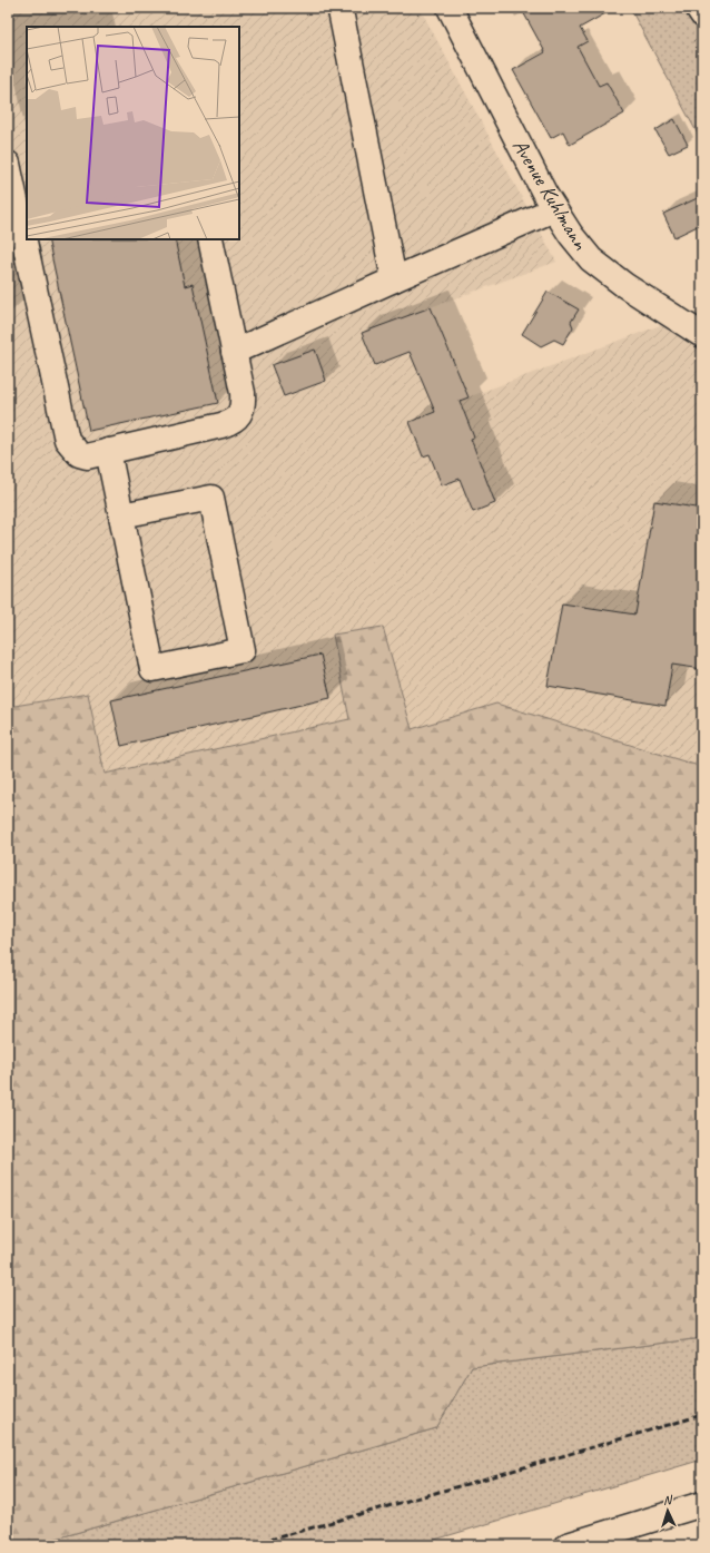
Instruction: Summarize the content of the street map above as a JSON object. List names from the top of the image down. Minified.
{"streets":{"main road":["Avenue Kuhlmann"]},"north":"top"}
